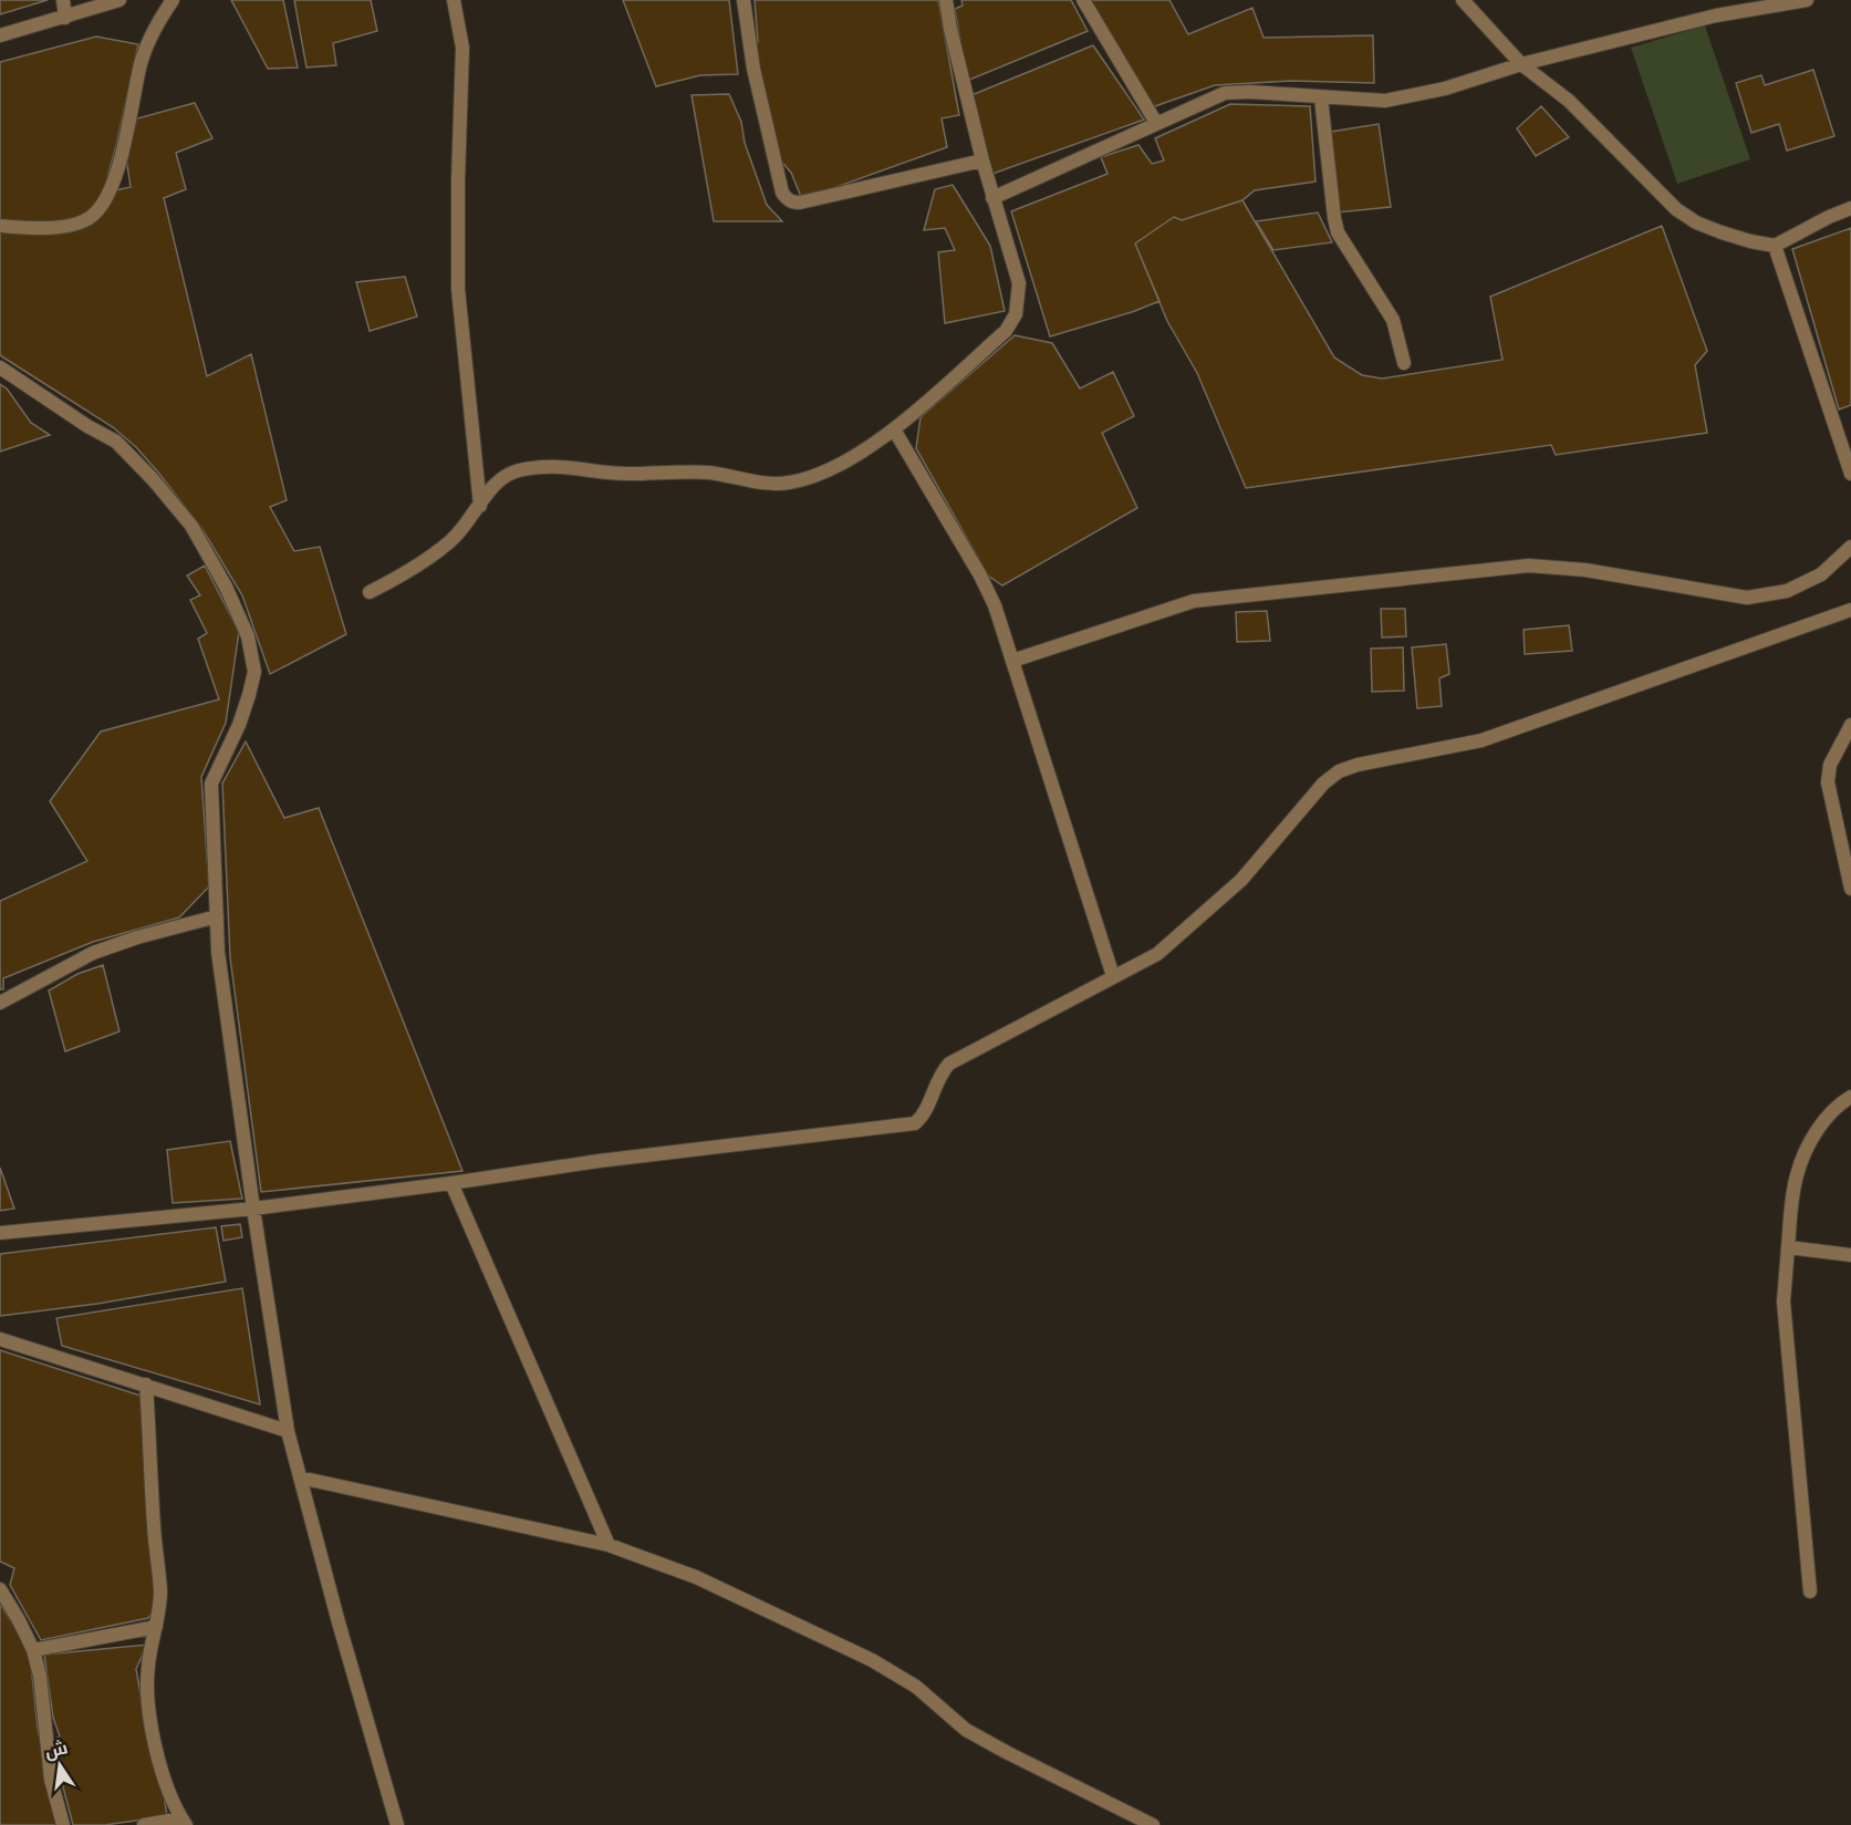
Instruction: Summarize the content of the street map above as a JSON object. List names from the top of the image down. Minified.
{"north":"top"}
